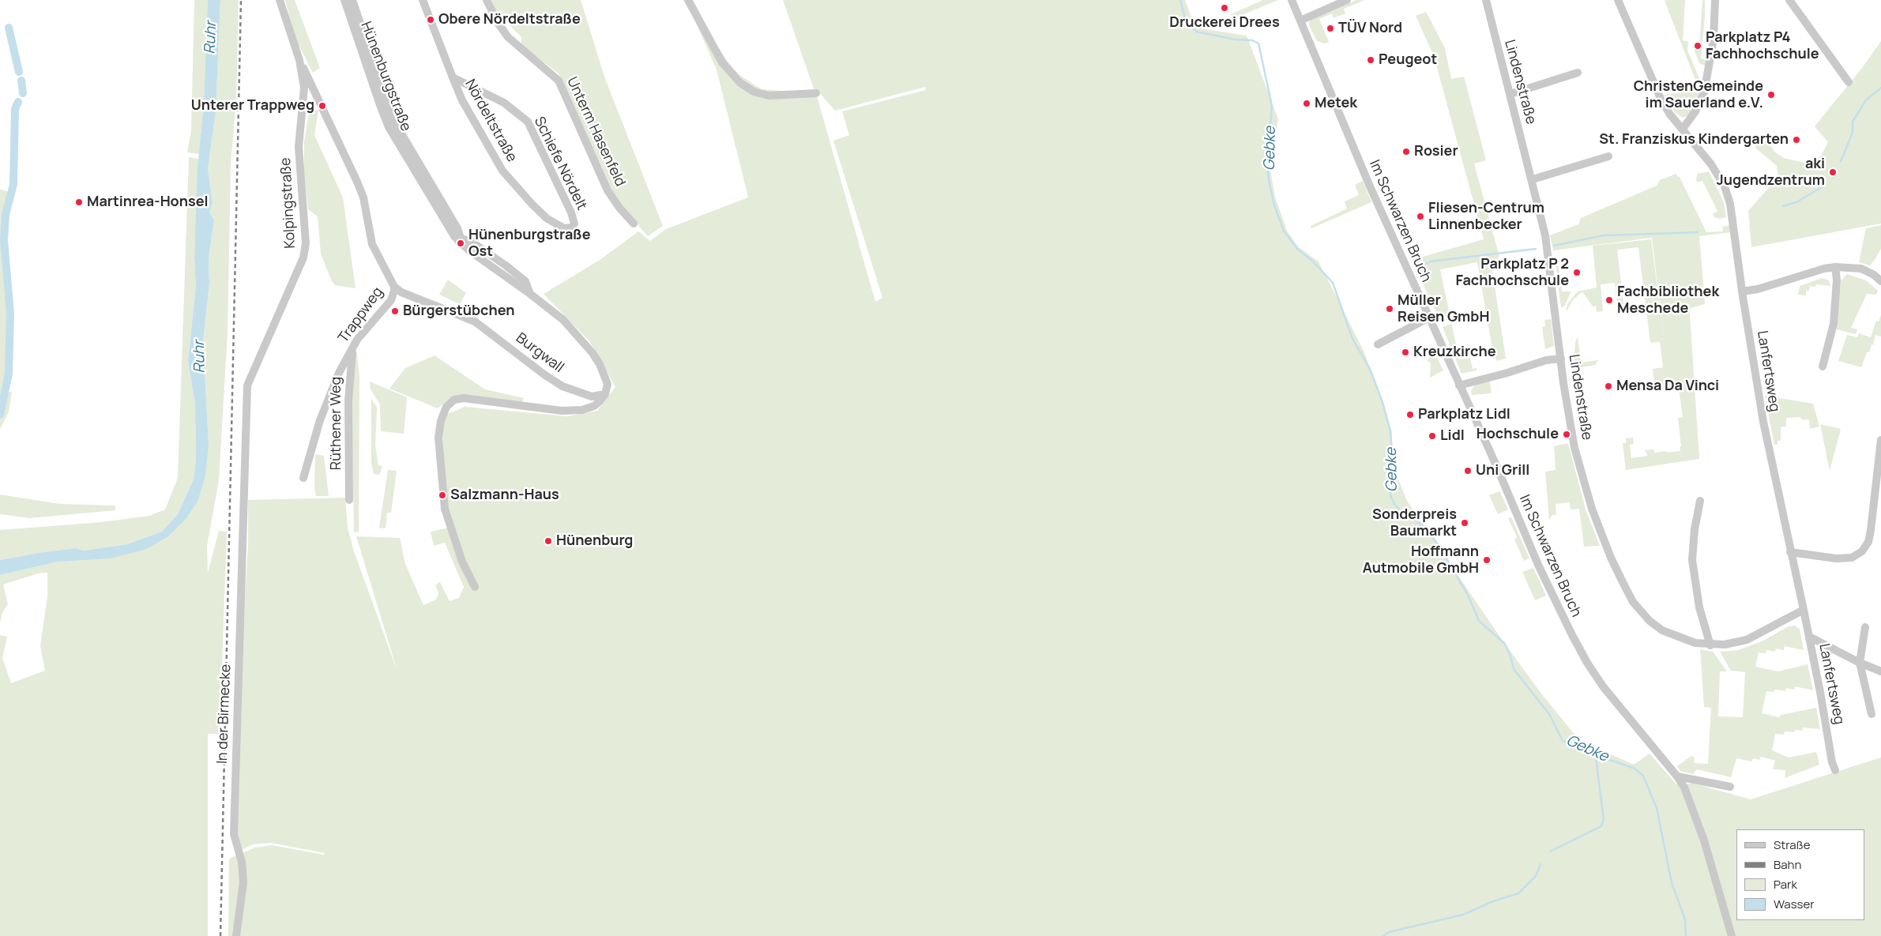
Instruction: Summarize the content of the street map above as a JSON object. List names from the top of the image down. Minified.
{"streets":{"street":["Hünenburgstraße","Lindenstraße","Nördeltstraße","Unterm Hasenfeld","Schiefe Nördelt","Kolpingstraße","Im Schwarzen Bruch","Trappweg","Burgwall","Lanfertsweg","Rüthener Weg","In der Birmecke"]},"crossings":[["Hünenburgstraße","Burgwall"],["Lindenstraße","Lanfertsweg"],["Nördeltstraße","Schiefe Nördelt"],["Kolpingstraße","Trappweg"],["Kolpingstraße","In der Birmecke"],["Trappweg","Burgwall"],["Trappweg","Rüthener Weg"]],"water":["Ruhr","Gebke"],"places":["Druckerei Drees","Obere Nördeltstraße","TÜV Nord","Parkplatz P4 Fachhochschule","Peugeot","ChristenGemeinde im Sauerland e.V.","Metek","Unterer Trappweg","St. Franziskus Kindergarten","Rosier","aki Jugendzentrum","Martinrea-Honsel","Fliesen-Centrum Linnenbecker","Hünenburgstraße Ost","Parkplatz P 2 Fachhochschule","Fachbibliothek Meschede","Müller Reisen GmbH","Bürgerstübchen","Kreuzkirche","Mensa Da Vinci","Parkplatz Lidl","Hochschule","Lidl","Uni Grill","Salzmann-Haus","Sonderpreis Baumarkt","Hünenburg","Hoffmann Autmobile GmbH"],"legend":["Straße","Bahn","Park","Wasser"]}
